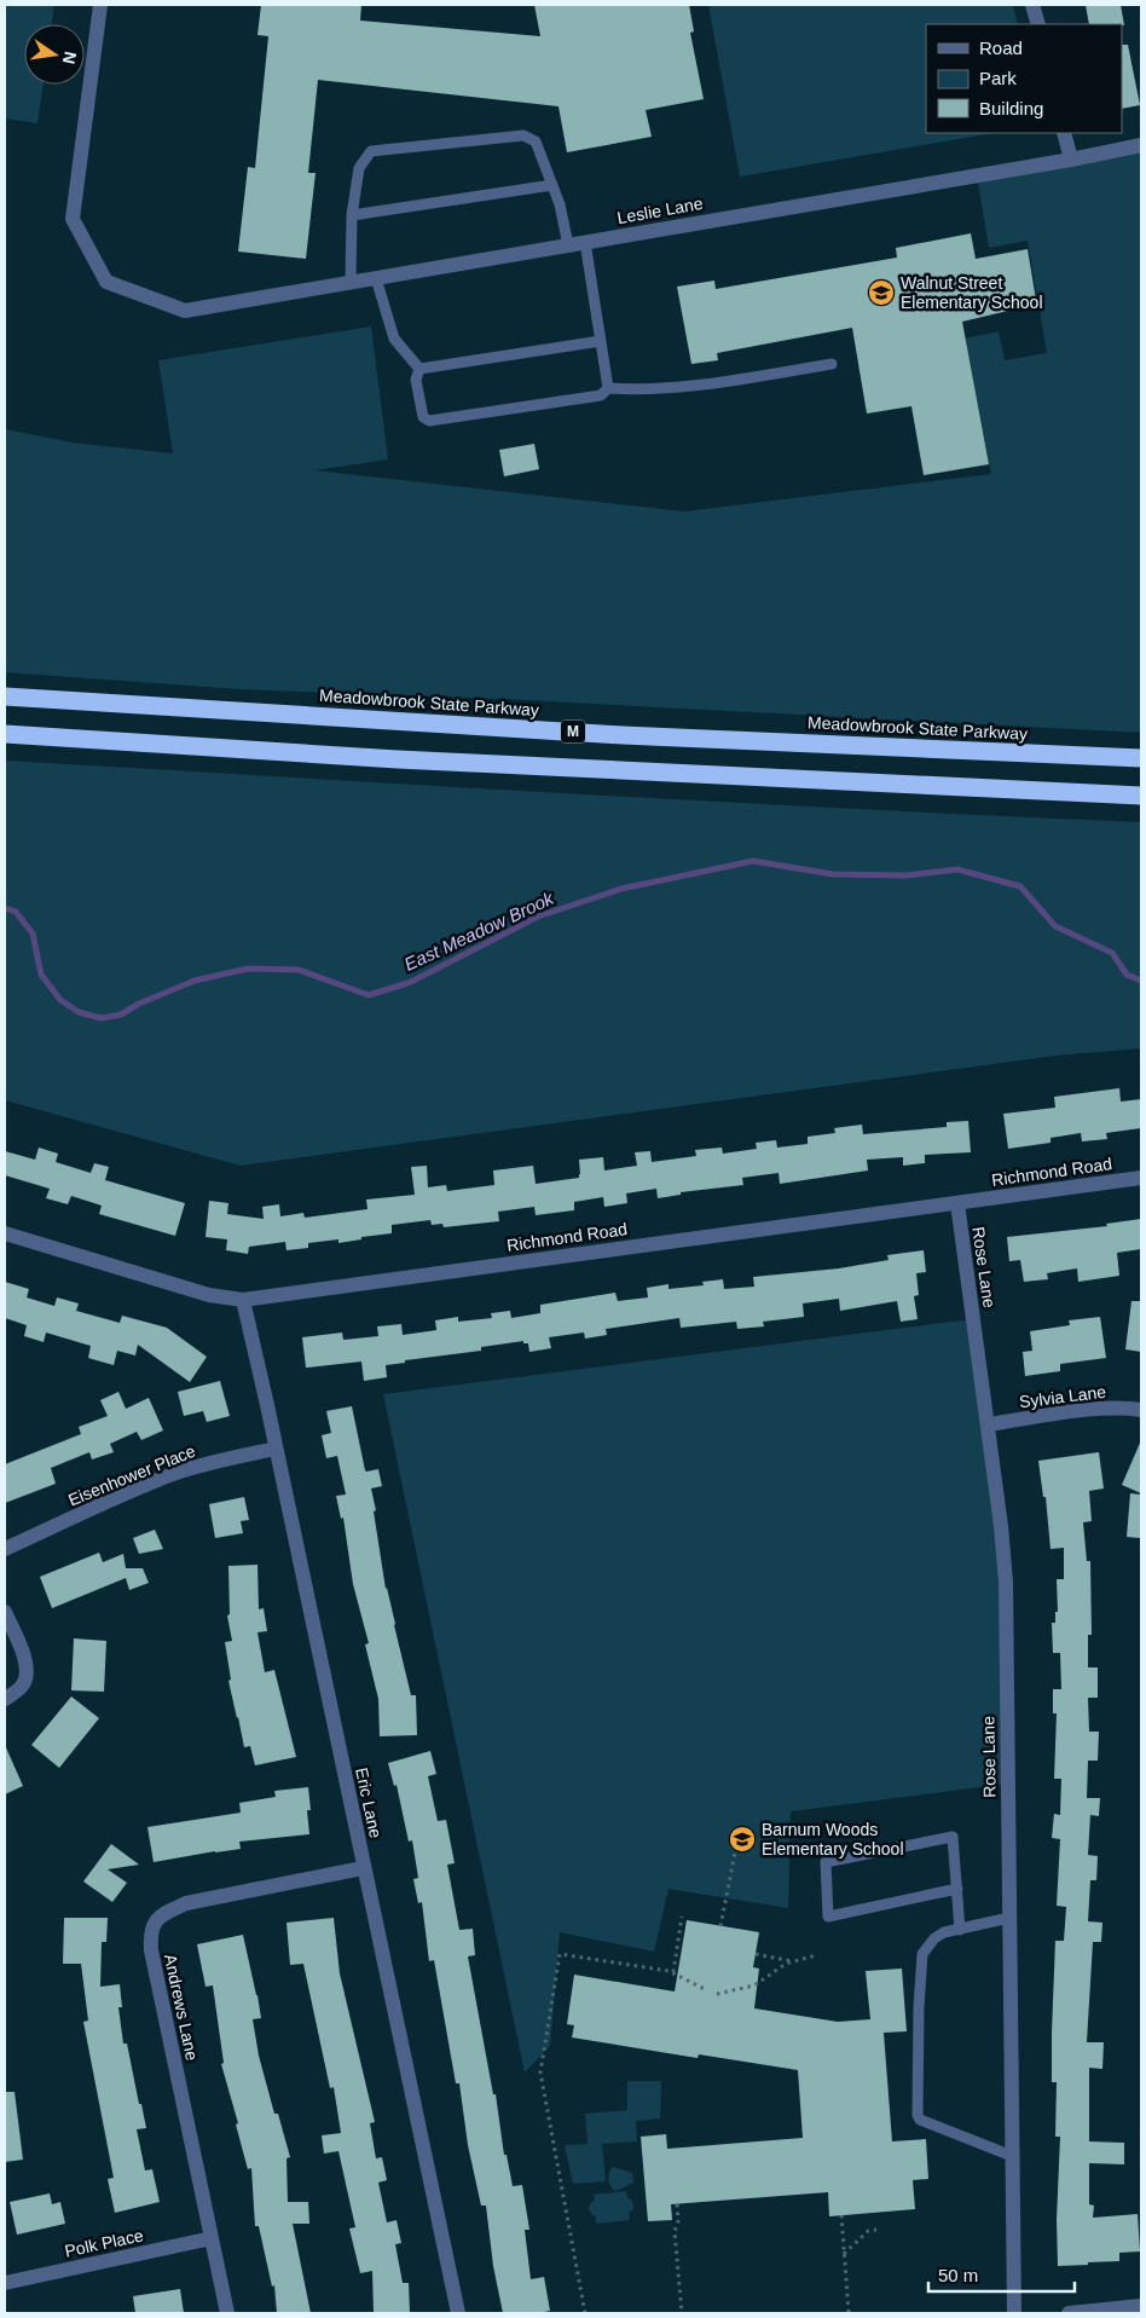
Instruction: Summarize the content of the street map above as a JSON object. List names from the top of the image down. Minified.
{"streets":{"highway":["Meadowbrook State Parkway","M"],"street":["Leslie Lane","Richmond Road","Rose Lane","Sylvia Lane","Eisenhower Place","Eric Lane","Andrews Lane","Polk Place"]},"crossings":[["Richmond Road","Rose Lane"],["Richmond Road","Eric Lane"],["Rose Lane","Sylvia Lane"],["Eisenhower Place","Eric Lane"],["Eric Lane","Andrews Lane"],["Andrews Lane","Polk Place"]],"water":["East Meadow Brook"],"places":{"school or university":["Walnut Street Elementary School","Barnum Woods Elementary School"]},"legend":["Road","Park","Building"],"scale_bar":"50 m","north":"right"}
